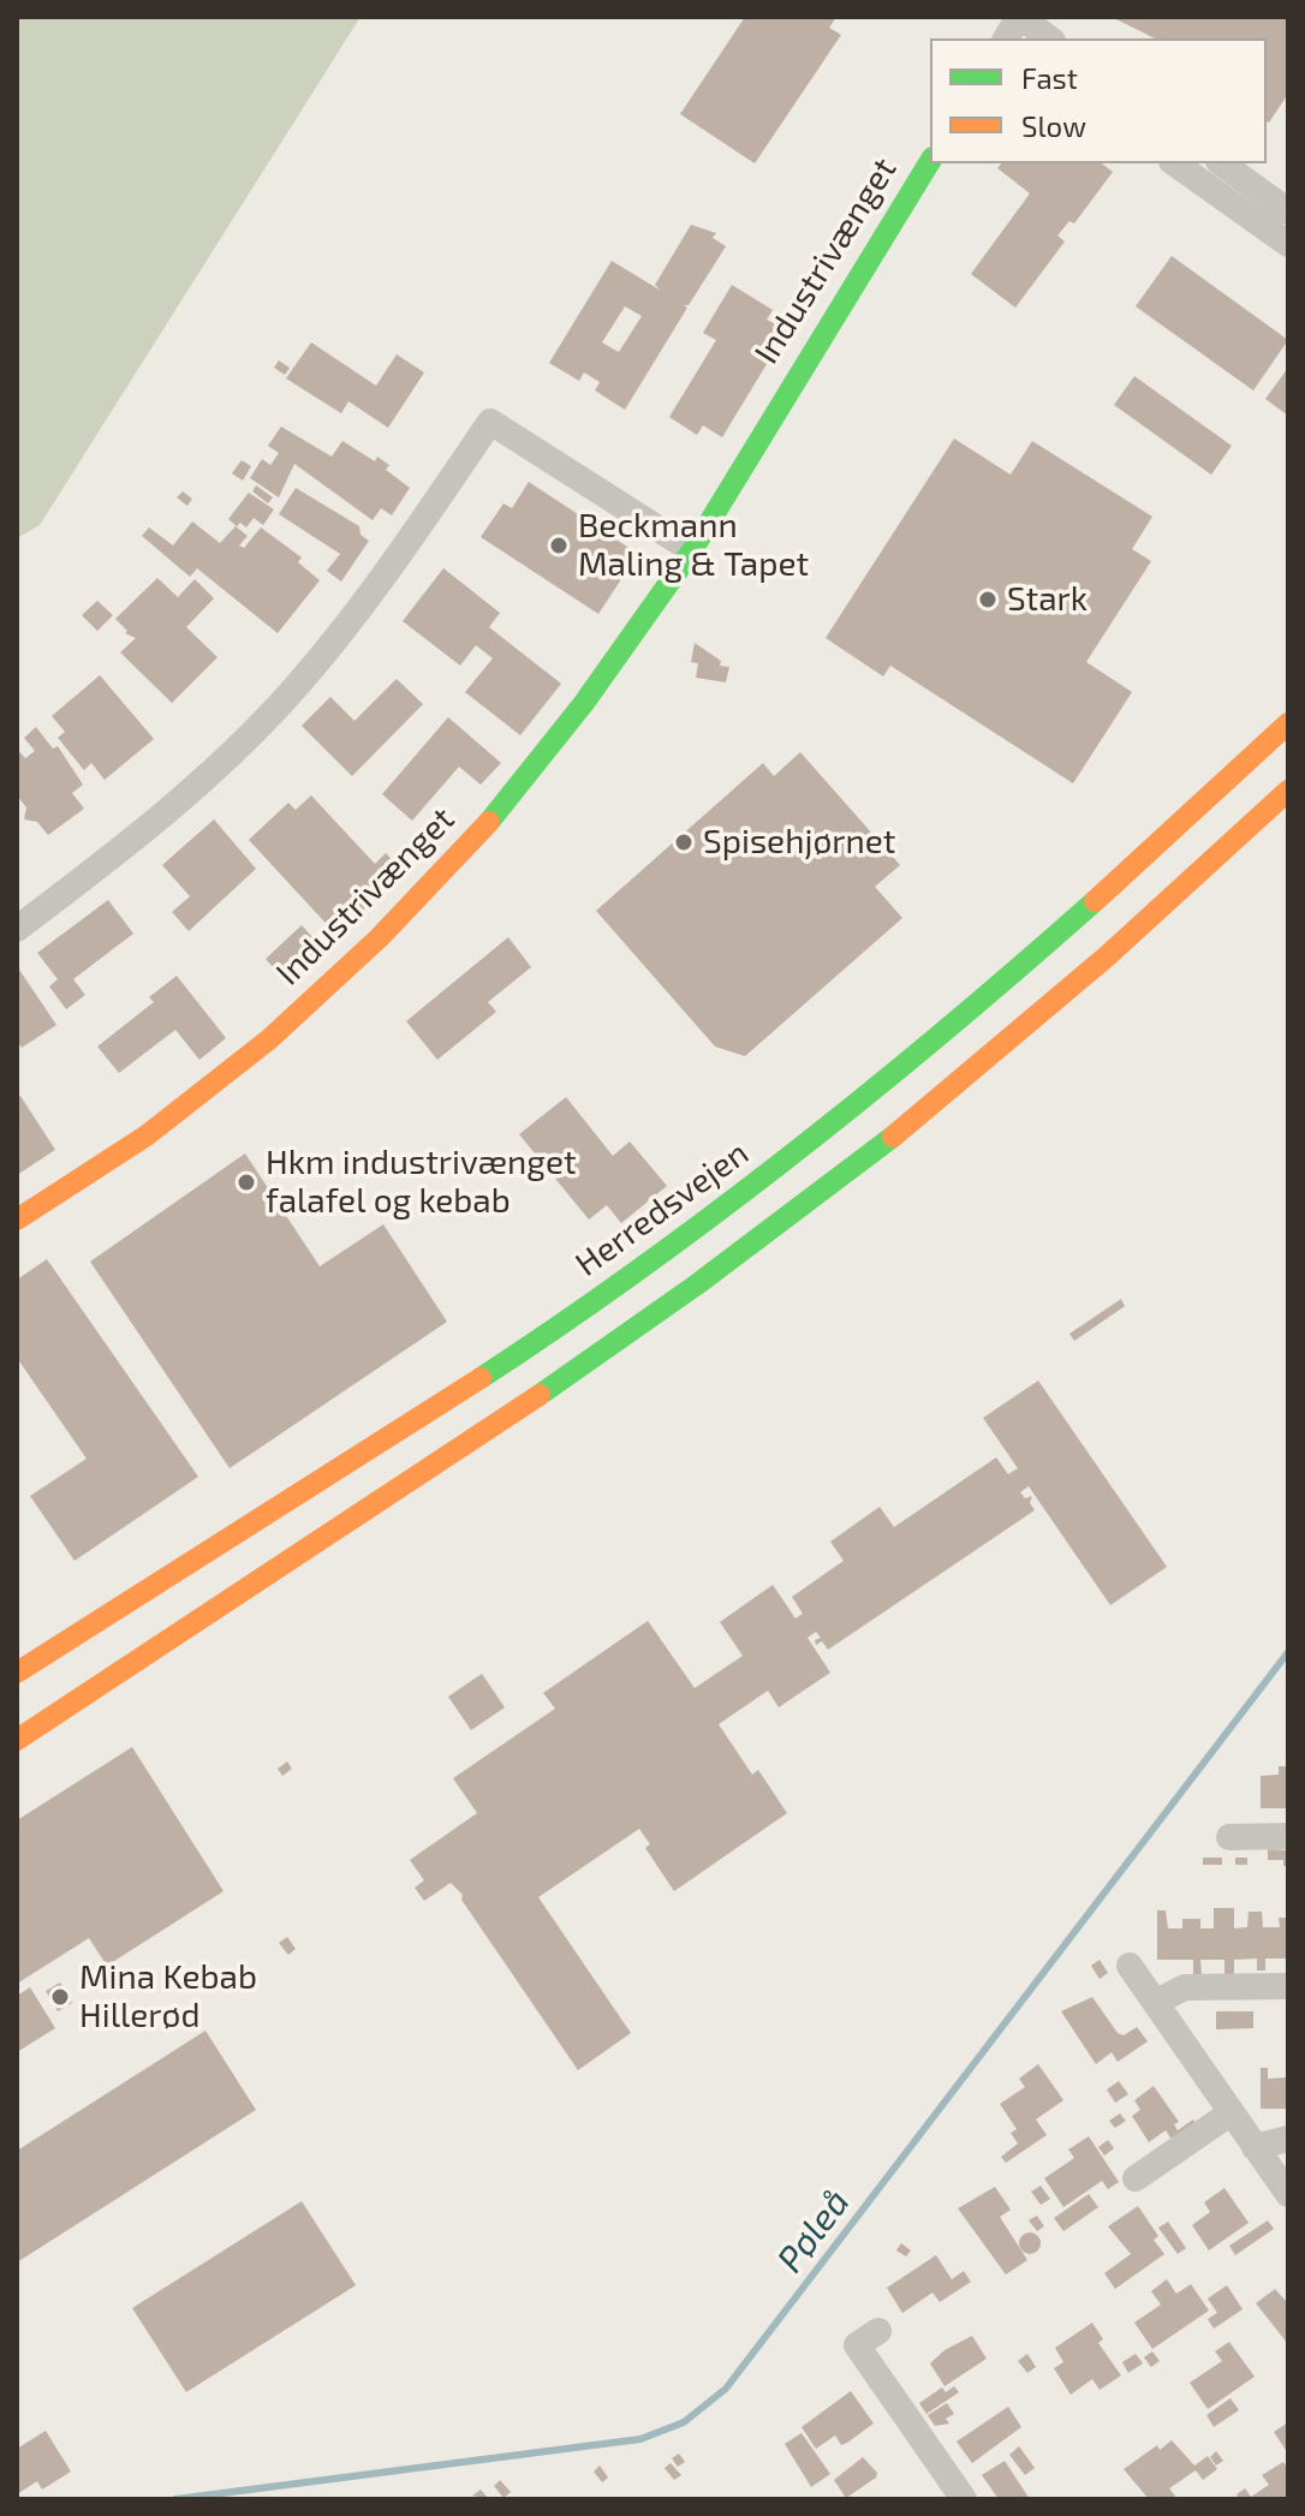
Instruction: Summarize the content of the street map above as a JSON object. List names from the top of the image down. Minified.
{"streets":{"street":["Industrivænget","Herredsvejen"]},"water":["Pøleå"],"places":["Beckmann Maling & Tapet","Stark","Spisehjørnet","Hkm industrivænget falafel og kebab","Mina Kebab Hillerød"],"legend":["Fast","Slow"]}
